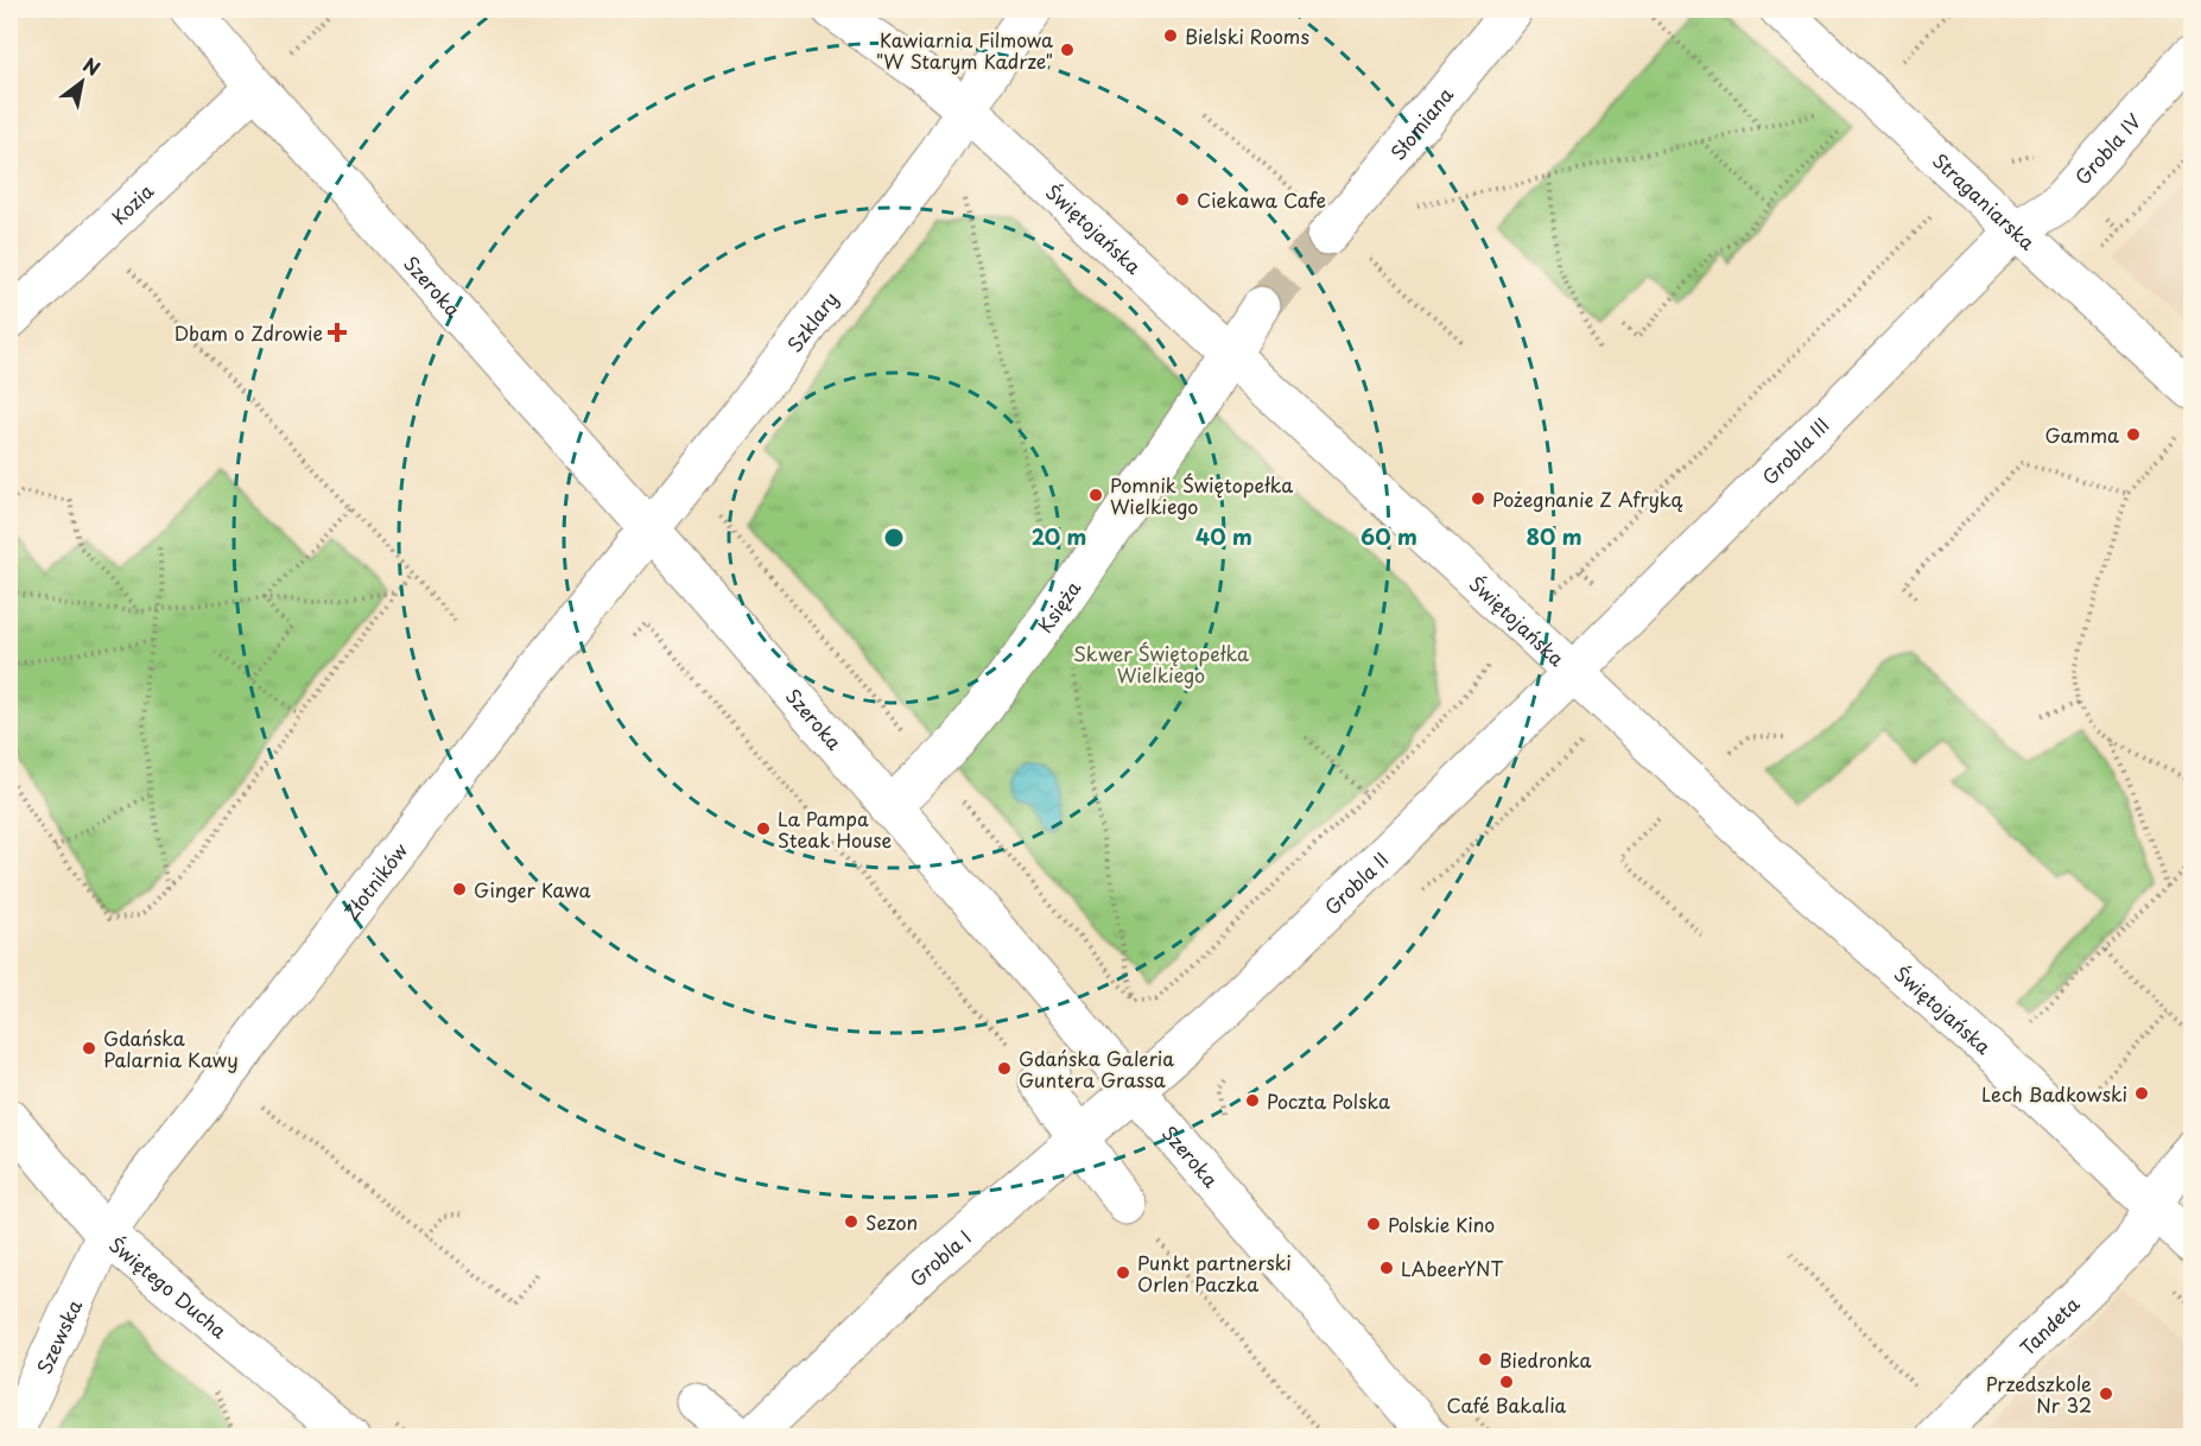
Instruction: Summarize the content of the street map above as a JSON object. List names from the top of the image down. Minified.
{"streets":{"street":["Słomiana","Grobla IV","Straganiarska","Kozia","Świętojańska","Szeroka","Szklary","Grobla III","Księża","Złotników","Grobla II","Grobla I","Świętego Ducha","Tandeta","Szewska"]},"crossings":[["Grobla IV","Straganiarska"],["Grobla IV","Grobla III"],["Straganiarska","Grobla III"],["Kozia","Szeroka"],["Świętojańska","Szklary"],["Świętojańska","Grobla III"],["Świętojańska","Księża"],["Świętojańska","Grobla II"],["Świętojańska","Tandeta"],["Szeroka","Szklary"],["Szeroka","Księża"],["Szeroka","Złotników"],["Szeroka","Grobla II"],["Szeroka","Grobla I"],["Szklary","Złotników"],["Grobla III","Grobla II"],["Złotników","Świętego Ducha"],["Złotników","Szewska"],["Grobla II","Grobla I"],["Świętego Ducha","Szewska"]],"parks":["Skwer Świętopełka Wielkiego"],"places":{"other":["Bielski Rooms","Kawiarnia Filmowa \"W Starym Kadrze\"","Ciekawa Cafe","Gamma","Pomnik Świętopełka Wielkiego","Pożegnanie Z Afryką","La Pampa Steak House","Ginger Kawa","Gdańska Palarnia Kawy","Gdańska Galeria Guntera Grassa","Lech Badkowski","Poczta Polska","Sezon","Polskie Kino","LAbeerYNT","Punkt partnerski Orlen Paczka","Biedronka","Café Bakalia","Przedszkole Nr 32"],"health":["Dbam o Zdrowie"]},"north":"top right","rings":["20 m","40 m","60 m","80 m"]}
